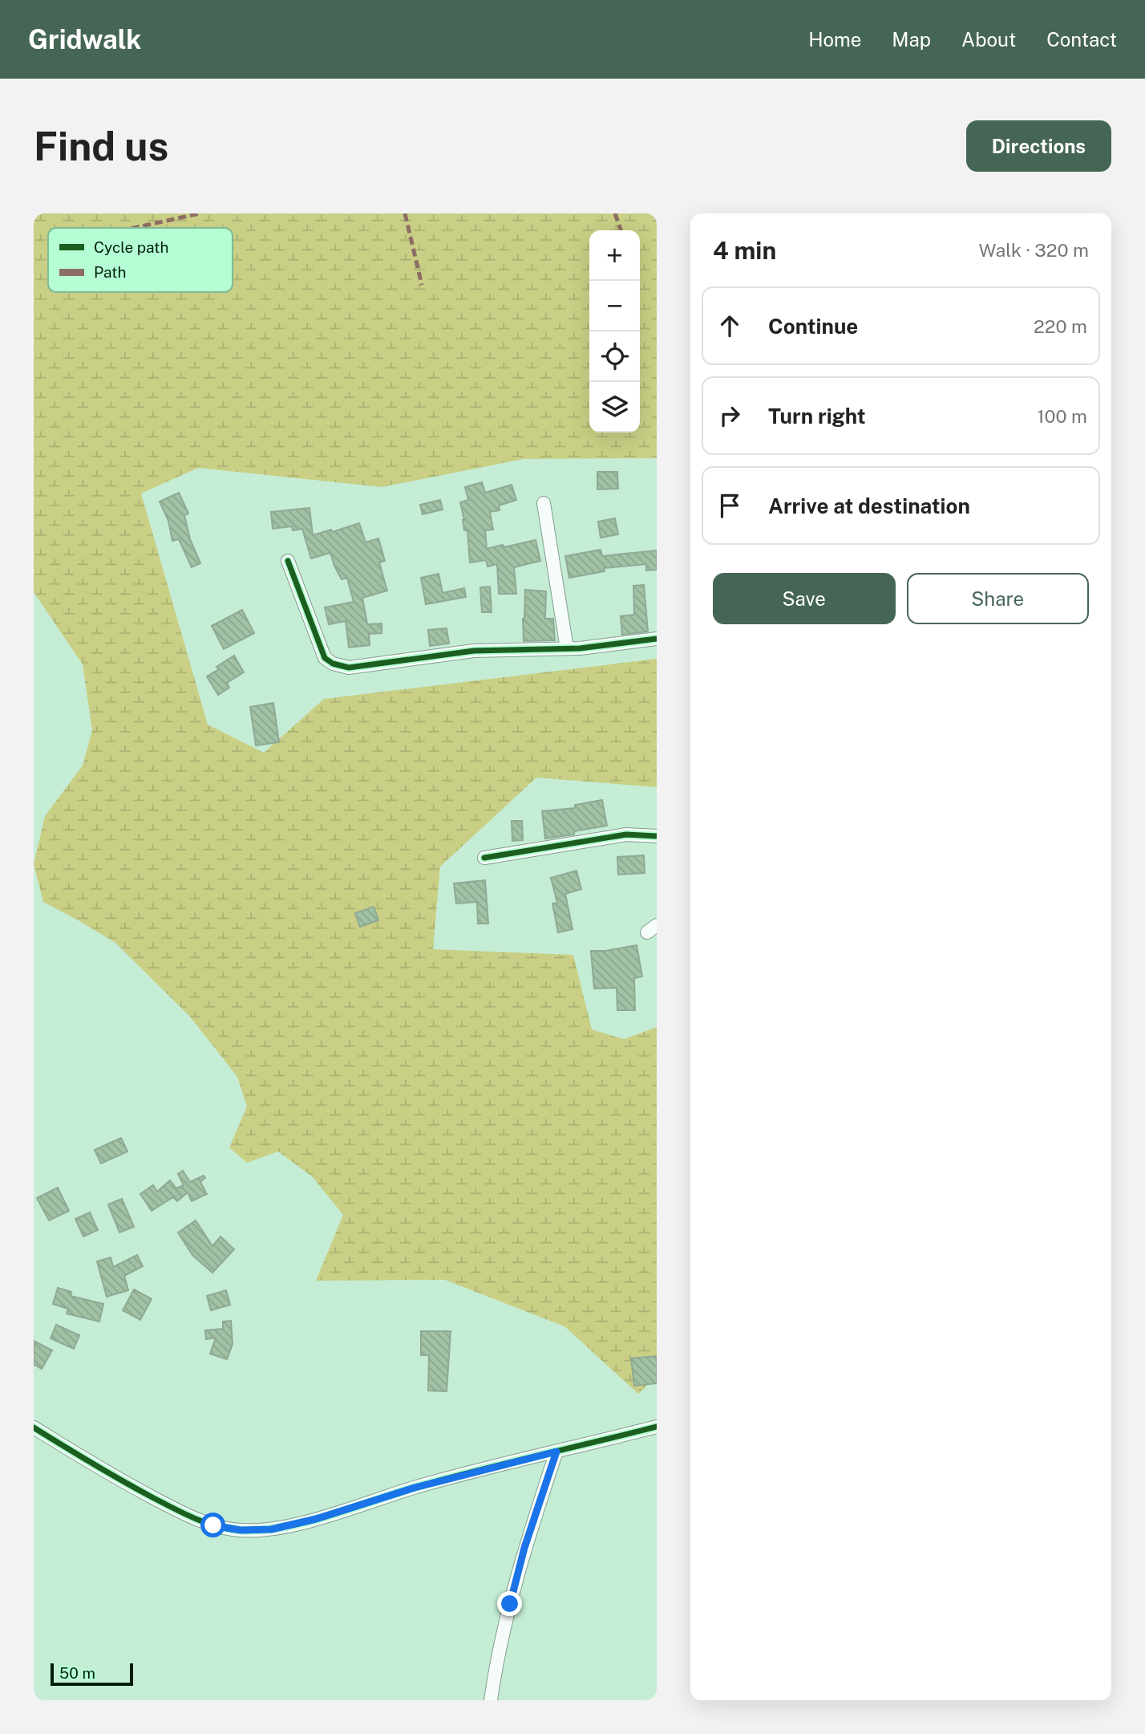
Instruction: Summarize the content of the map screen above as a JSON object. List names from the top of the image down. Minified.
{"legend":["Cycle path","Path"],"scale_bar":"50 m","page":{"header":"Gridwalk","nav":["Home","Map","About","Contact"],"buttons":["Directions",["Save","Share"]],"title":"Find us","heading":["4 min","Walk · 320 m"],"map_buttons":["+","−"],"list":[["Continue","220 m"],["Turn right","100 m"],"Arrive at destination"],"scale":"50 m"}}
